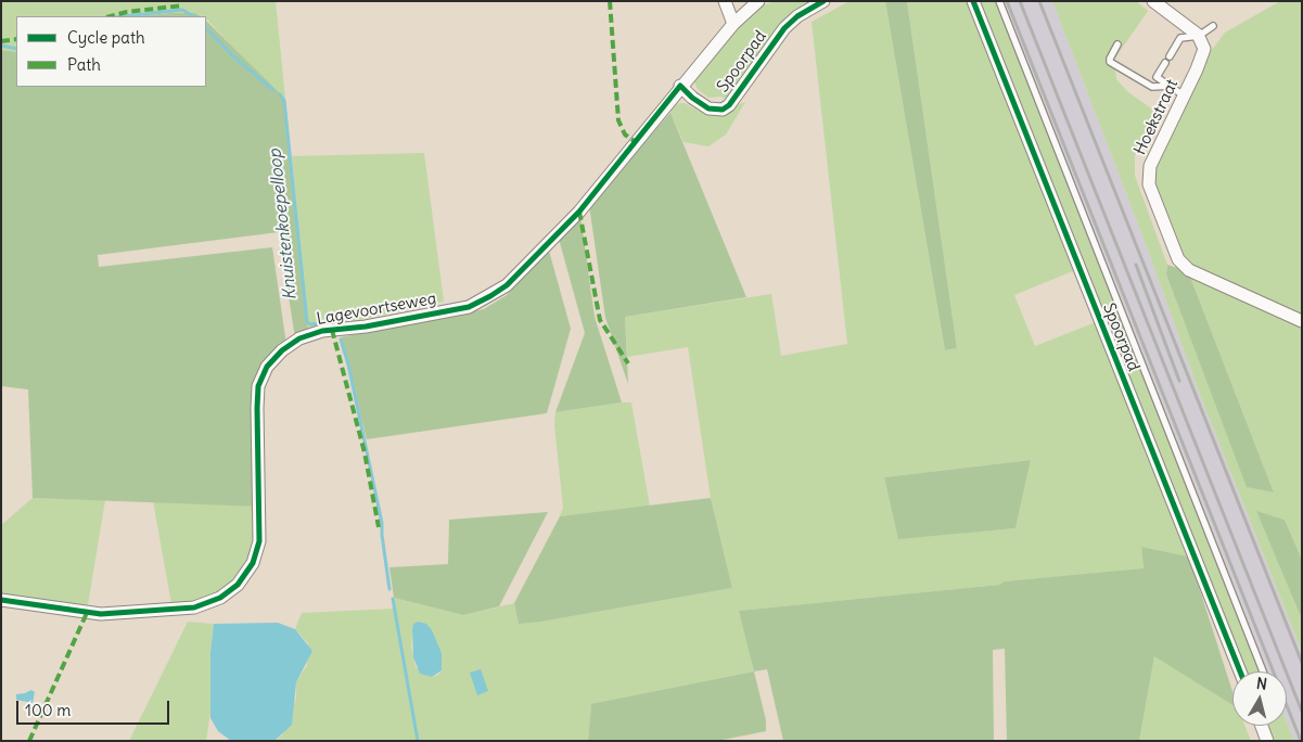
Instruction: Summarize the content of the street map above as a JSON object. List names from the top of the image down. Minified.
{"streets":{"street":["Spoorpad","Hoekstraat","Lagevoortseweg"]},"crossings":[["Spoorpad","Lagevoortseweg"]],"water":["Knuistenkoepelloop"],"legend":["Cycle path","Path"],"scale_bar":"100 m","north":"top"}
